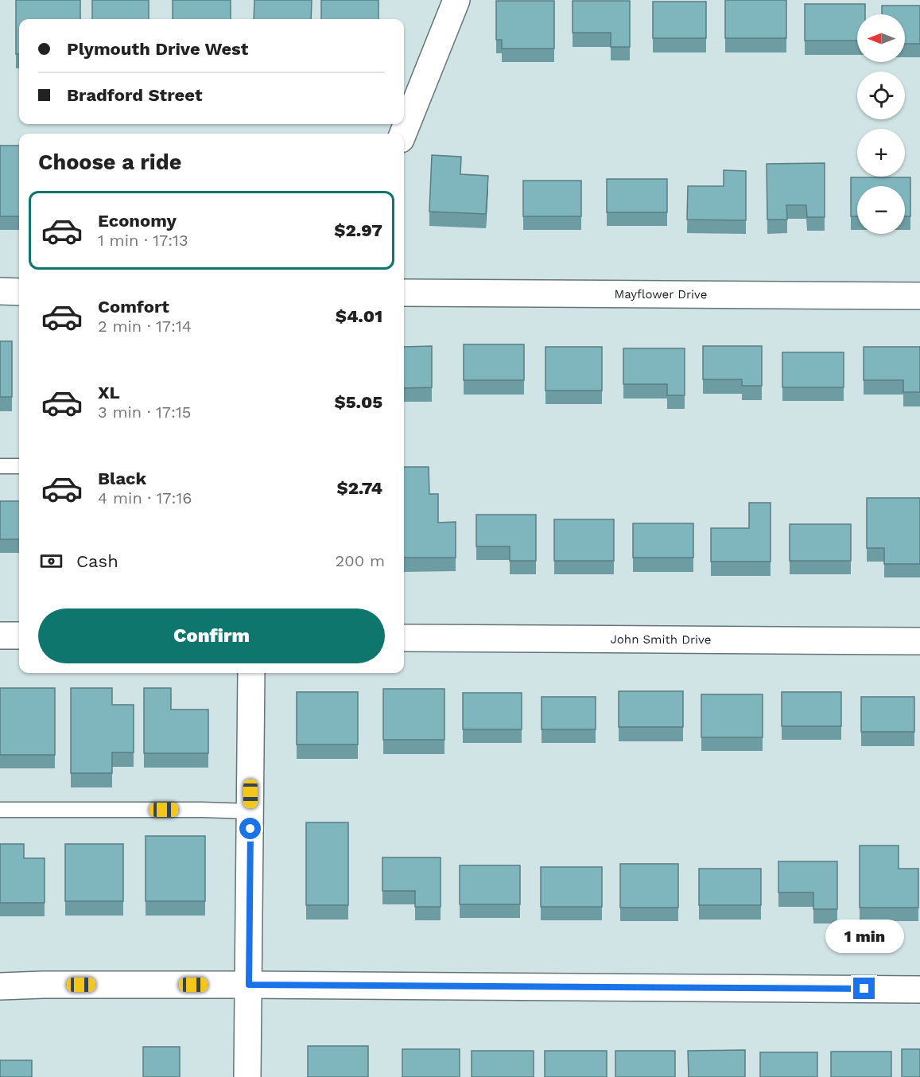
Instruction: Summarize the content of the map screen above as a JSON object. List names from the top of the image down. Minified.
{"streets":{"street":["Mayflower Drive","John Smith Drive"]},"north":"left","page":{"map_buttons":["+","−"],"banner":["Plymouth Drive West","Bradford Street"],"heading":"Choose a ride","list":[{"name":"Economy","note":"1 min · 17:13","value":"$2.97"},{"name":"Comfort","note":"2 min · 17:14","value":"$4.01"},{"name":"XL","note":"3 min · 17:15","value":"$5.05"},{"name":"Black","note":"4 min · 17:16","value":"$2.74"}],"pay":["Cash","200 m"],"buttons":"Confirm","bubble":"1 min"}}
